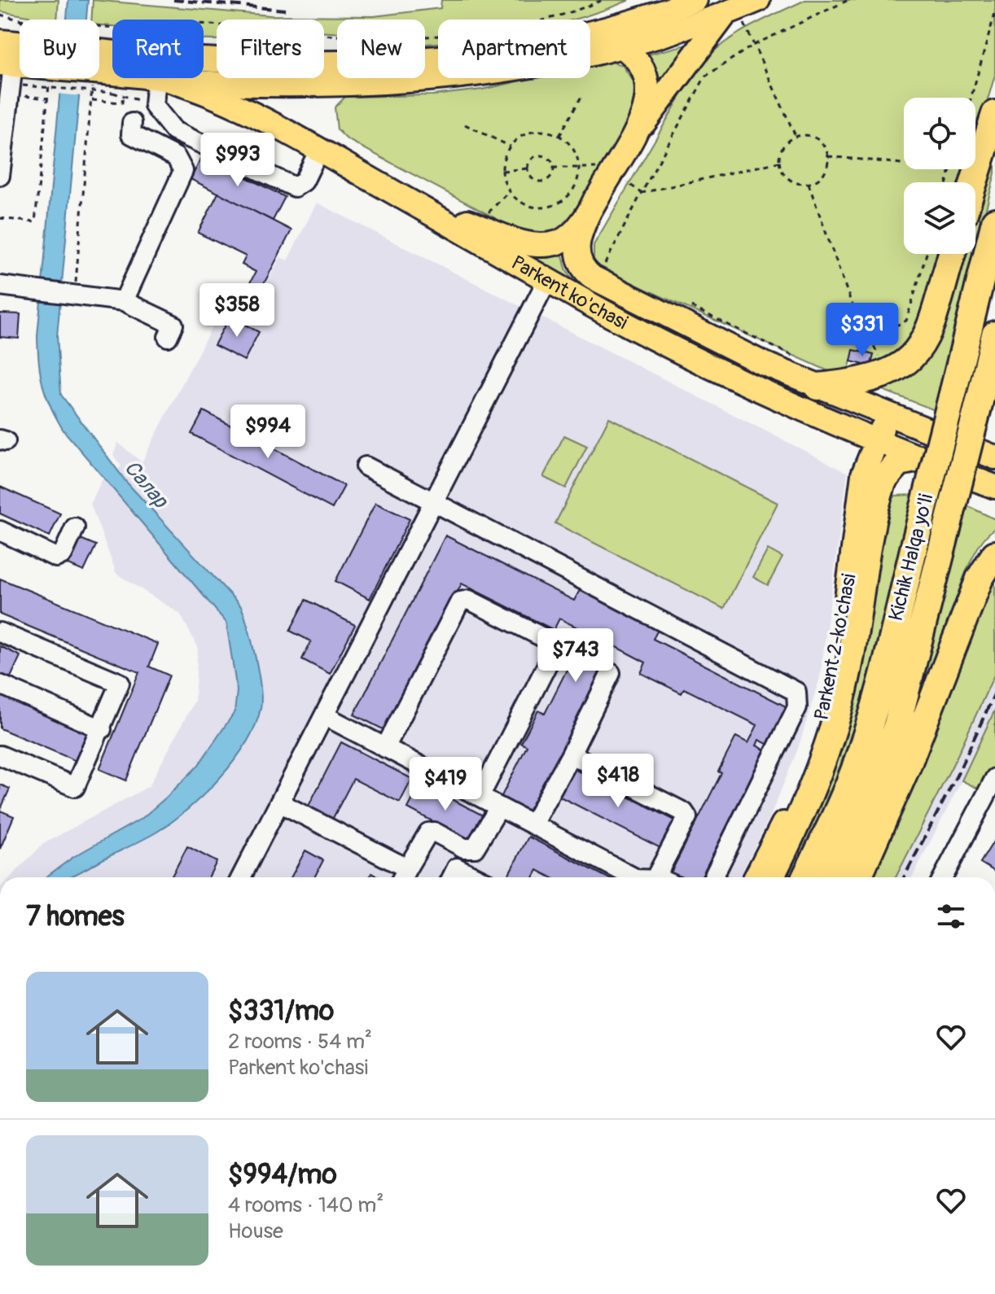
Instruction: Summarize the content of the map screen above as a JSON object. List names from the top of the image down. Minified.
{"streets":{"highway":["Kichik Halqa yo'li"],"main road":["Parkent ko'chasi","Parkent 2-ko'chasi"]},"crossings":[["Parkent ko'chasi","Parkent 2-ko'chasi"]],"water":["Салар"],"page":{"chip":["Buy","Rent","Filters","New","Apartment"],"price":["$993","$358","$331","$994","$743","$418","$419"],"heading":"7 homes","list":[{"name":"$331/mo","note":"2 rooms · 54 m² · Parkent ko'chasi"},{"name":"$994/mo","note":"4 rooms · 140 m² · House"}]}}
